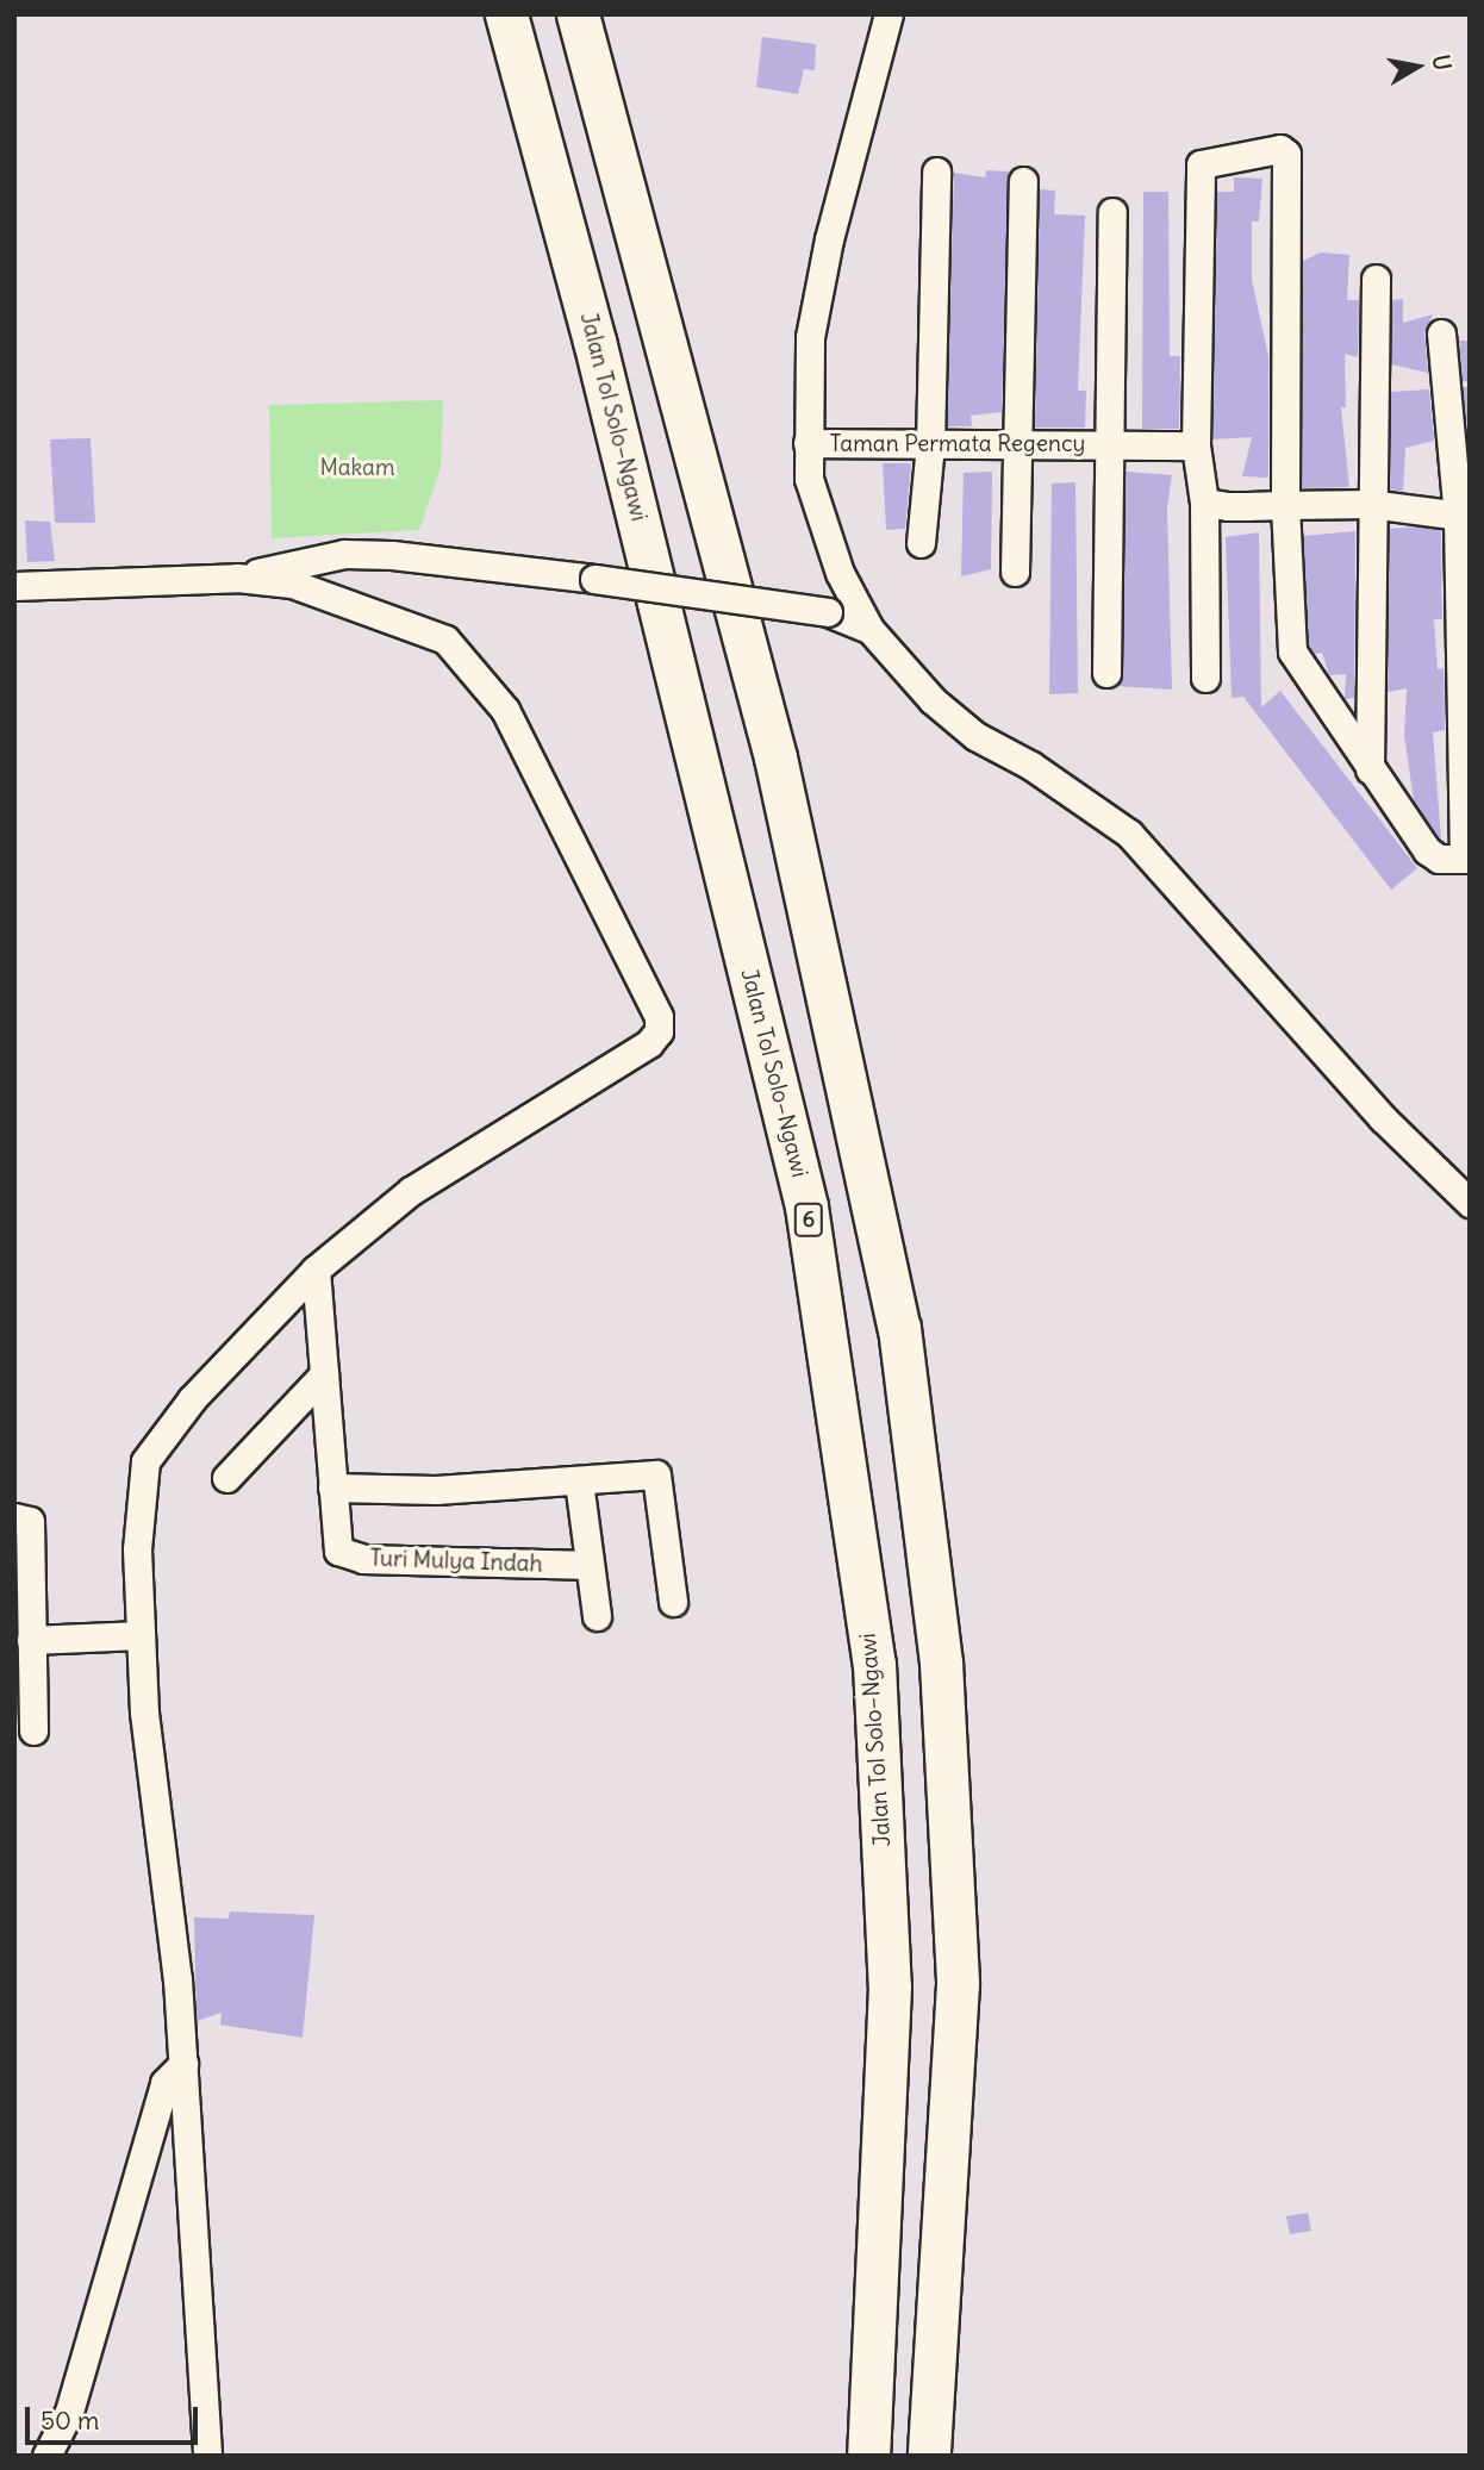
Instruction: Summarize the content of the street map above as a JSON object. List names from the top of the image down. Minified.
{"streets":{"highway":["Jalan Tol Solo–Ngawi","6"],"street":["Taman Permata Regency","Turi Mulya Indah"]},"parks":["Makam"],"scale_bar":"50 m","north":"right"}
